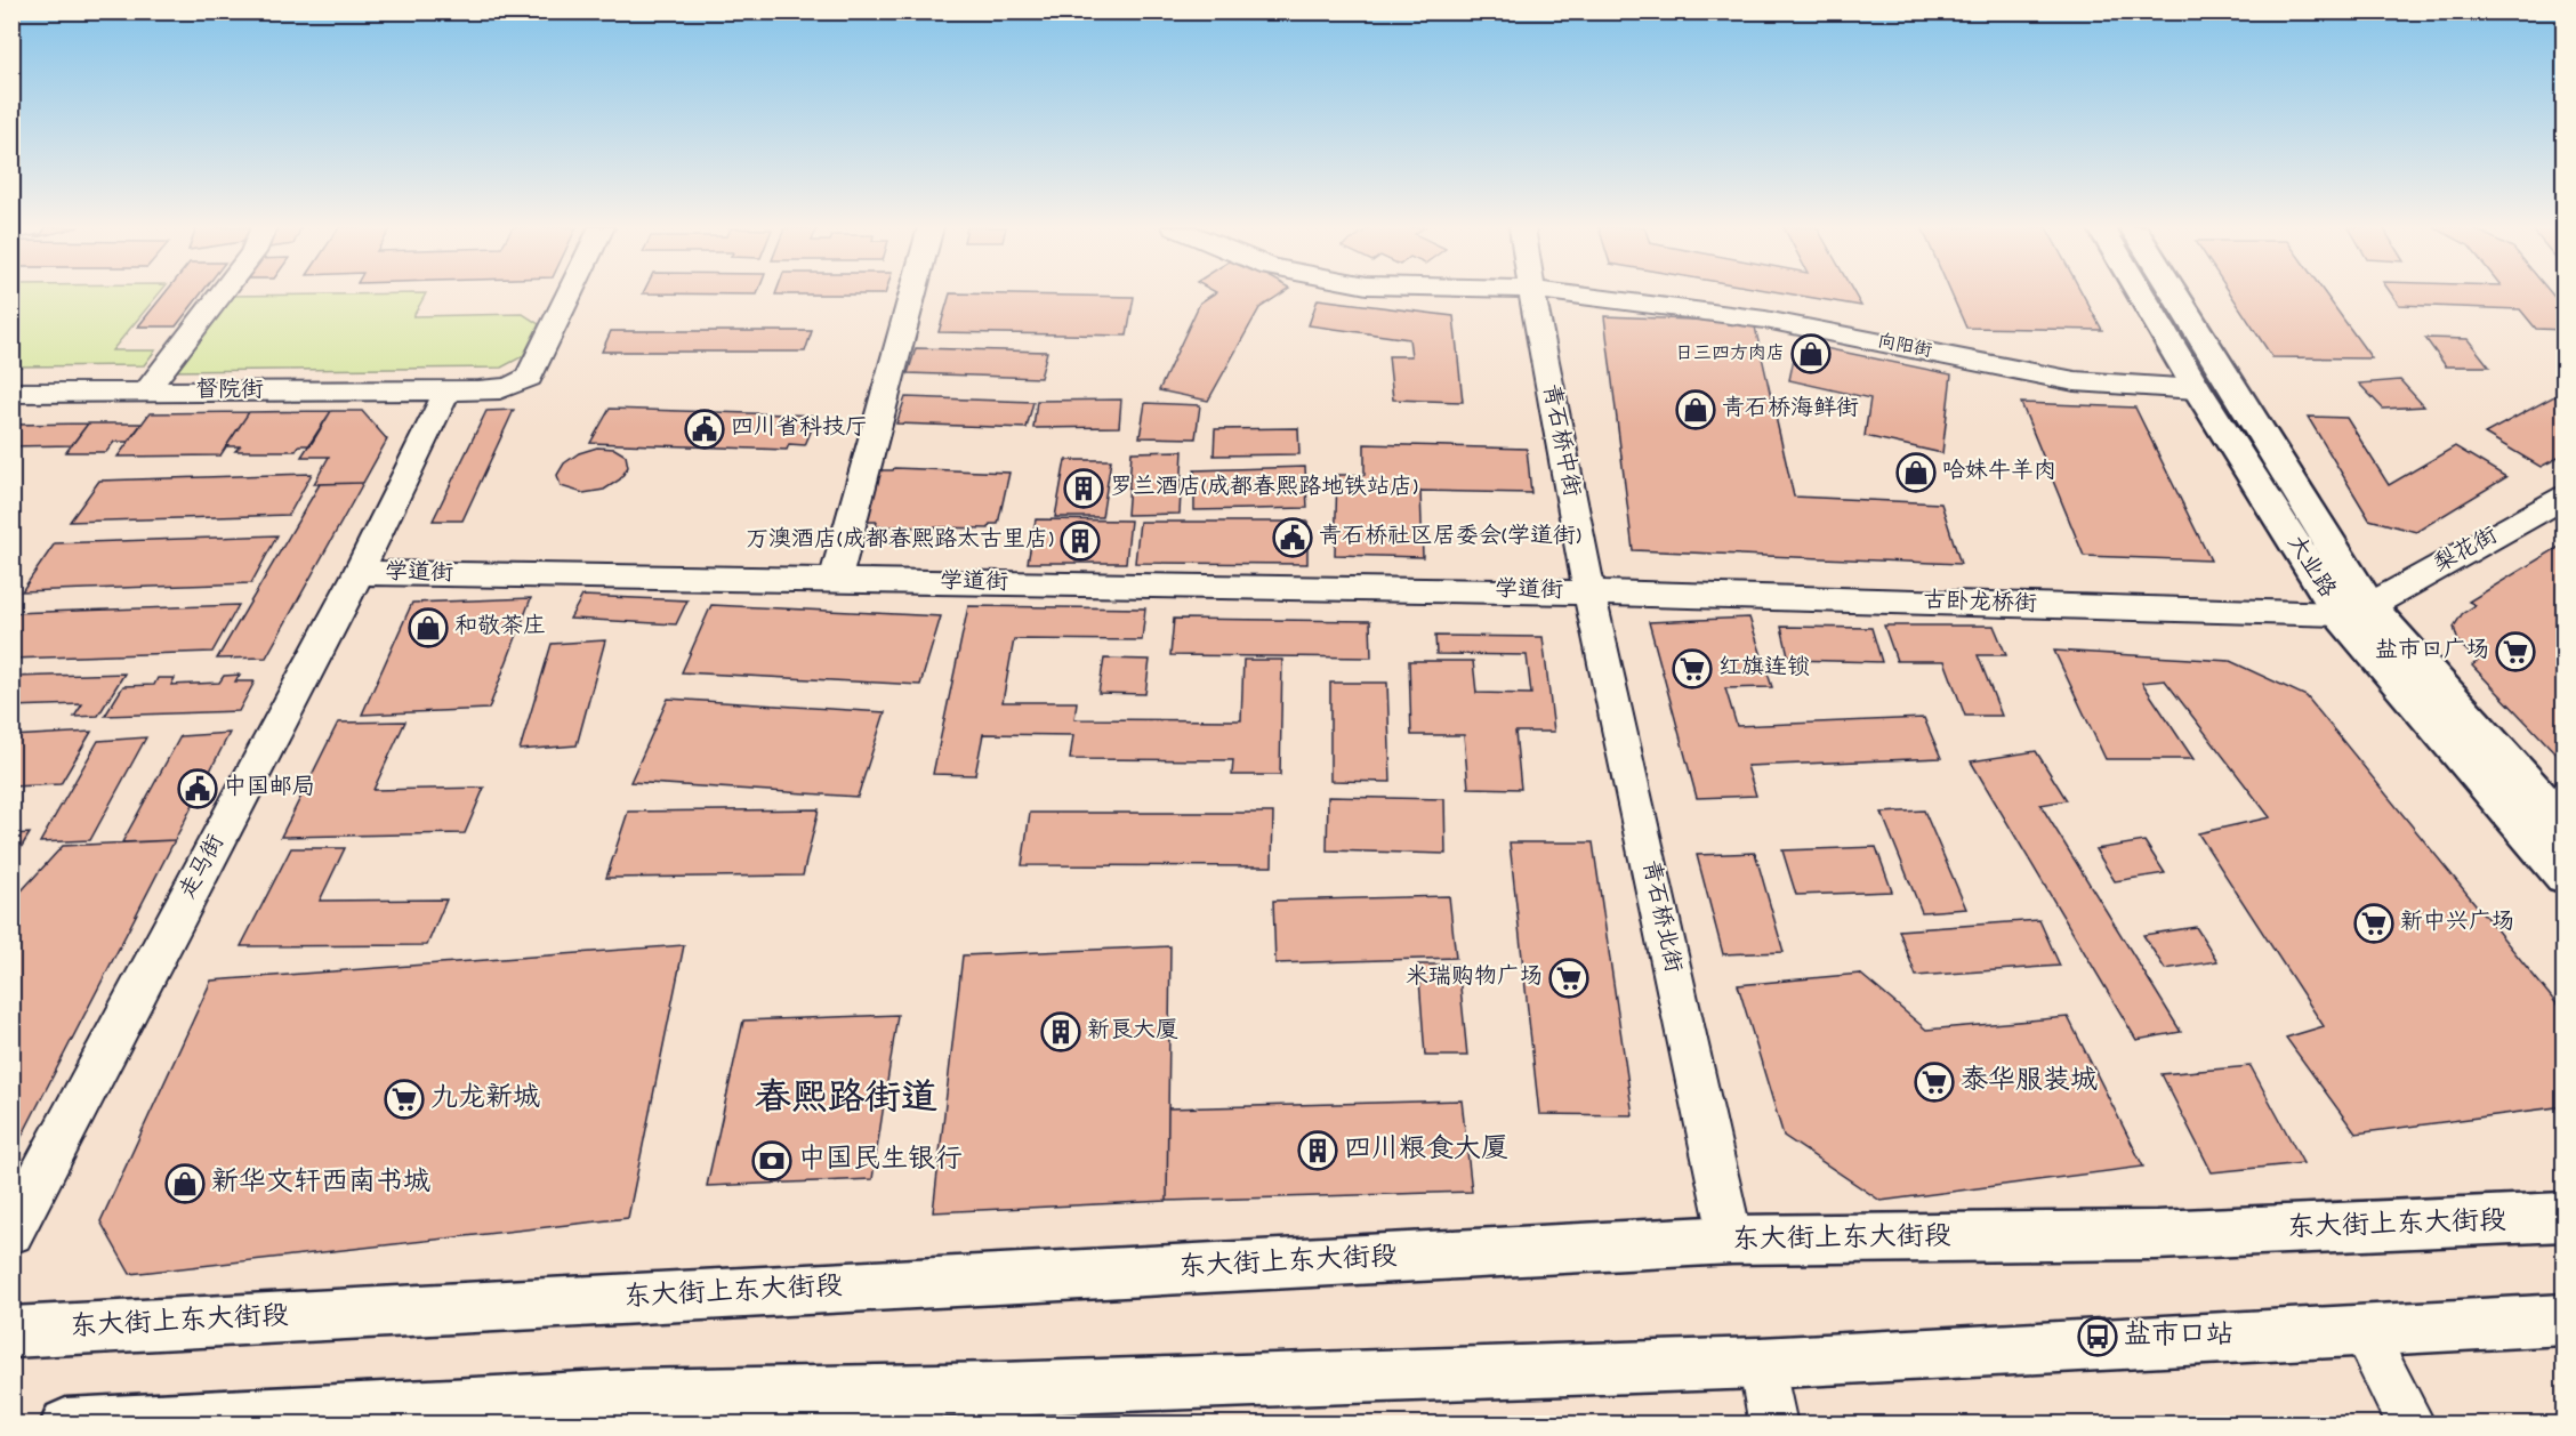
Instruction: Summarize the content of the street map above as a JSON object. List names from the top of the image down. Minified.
{"streets":{"main road":["大业路","东大街上东大街段"],"street":["向阳街","督院街","青石桥中街","梨花街","学道街","古卧龙桥街","走马街","青石桥北街"]},"crossings":[["向阳街","大业路"],["督院街","走马街"],["青石桥中街","学道街"],["青石桥中街","古卧龙桥街"],["青石桥中街","青石桥北街"],["梨花街","大业路"],["梨花街","古卧龙桥街"],["大业路","古卧龙桥街"],["学道街","古卧龙桥街"],["学道街","走马街"],["学道街","青石桥北街"],["古卧龙桥街","青石桥北街"],["青石桥北街","东大街上东大街段"]],"districts":["春熙路街道"],"places":{"shop":["日三四方肉店","青石桥海鲜街","哈妹牛羊肉","和敬茶庄","新华文轩西南书城"],"public building":["四川省科技厅","青石桥社区居委会(学道街)","中国邮局"],"building":["罗兰酒店(成都春熙路地铁站店)","万澳酒店(成都春熙路太古里店)","新良大厦","四川粮食大厦"],"supermarket":["盐市口广场","红旗连锁","新中兴广场","米瑞购物广场","泰华服装城","九龙新城"],"bank":["中国民生银行"],"bus stop":["盐市口站"]}}
